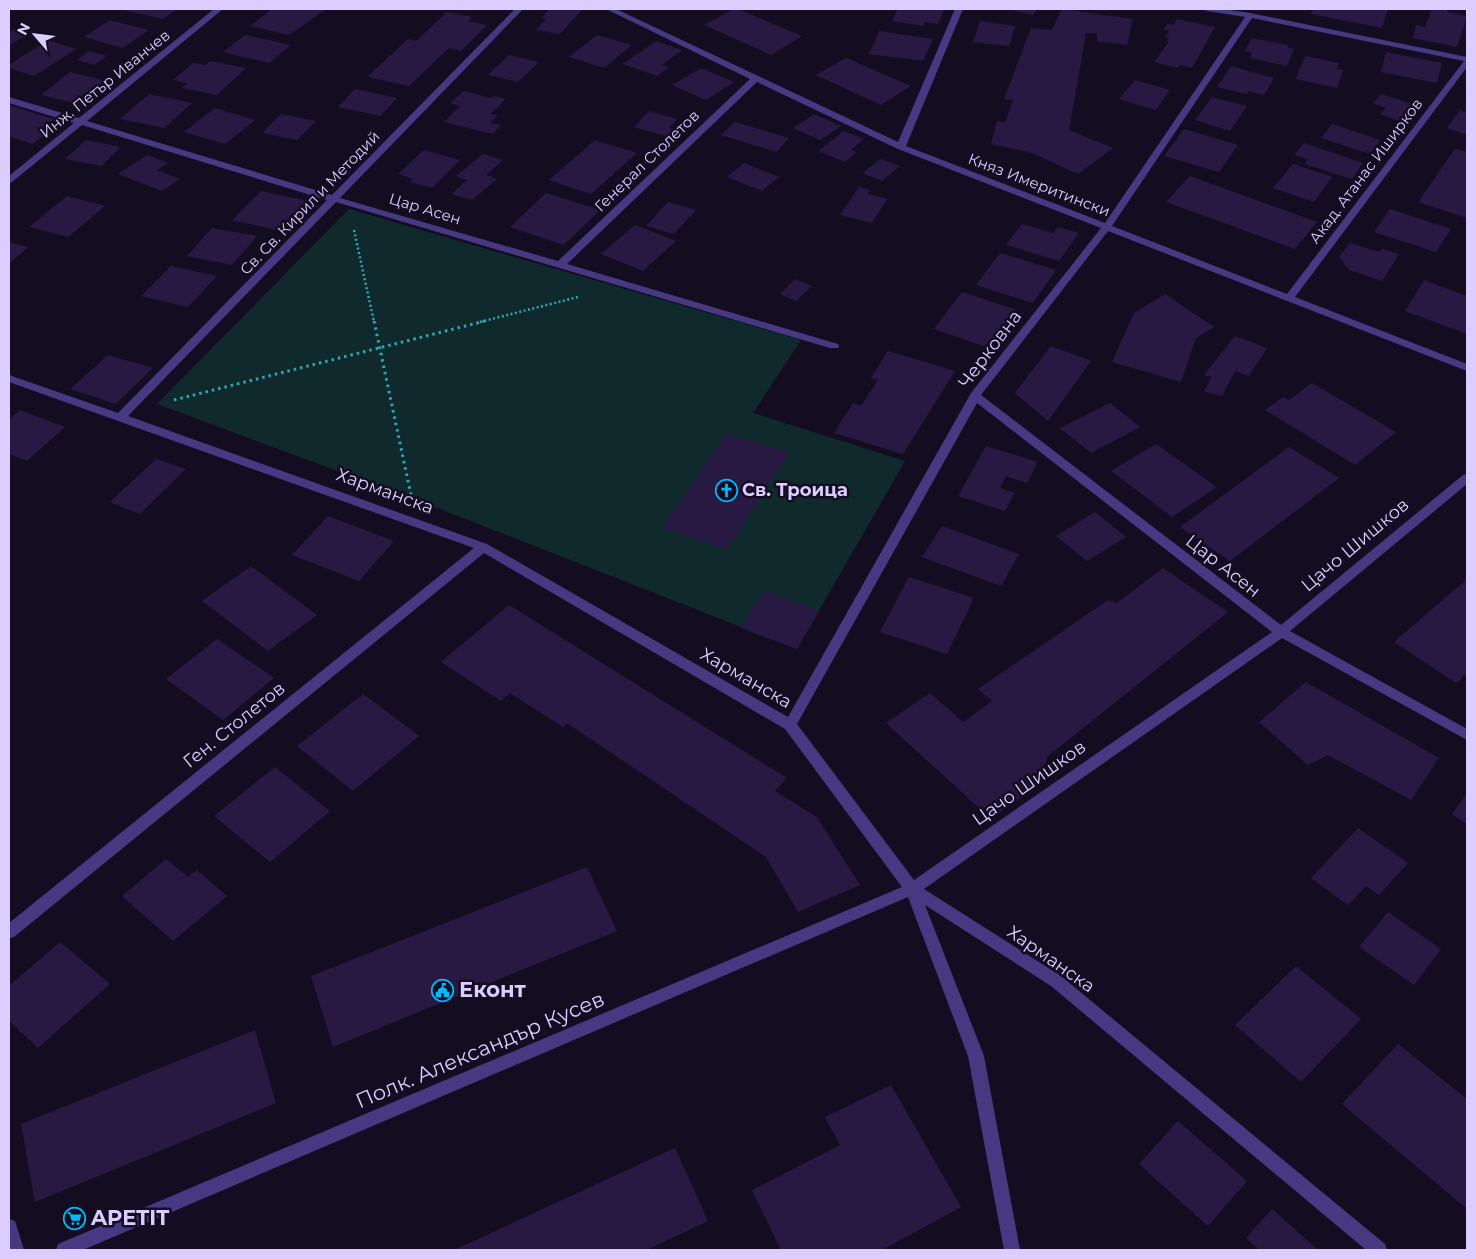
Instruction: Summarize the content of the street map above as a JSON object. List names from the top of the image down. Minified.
{"streets":{"street":["Инж. Петър Иванчев","Генерал Столетов","Акад. Атанас Иширков","Княз Имеритински","Св. Св. Кирил и Методий","Цар Асен","Черковна","Харманска","Цачо Шишков","Ген. Столетов","Полк. Александър Кусев"]},"crossings":[["Инж. Петър Иванчев","Цар Асен"],["Генерал Столетов","Княз Имеритински"],["Генерал Столетов","Цар Асен"],["Акад. Атанас Иширков","Княз Имеритински"],["Княз Имеритински","Черковна"],["Св. Св. Кирил и Методий","Цар Асен"],["Св. Св. Кирил и Методий","Харманска"],["Цар Асен","Черковна"],["Цар Асен","Цачо Шишков"],["Черковна","Харманска"],["Харманска","Цачо Шишков"],["Харманска","Ген. Столетов"],["Харманска","Полк. Александър Кусев"],["Цачо Шишков","Полк. Александър Кусев"]],"places":{"church":["Св. Троица"],"public building":["Еконт"],"supermarket":["APETIT"]},"north":"top left"}
